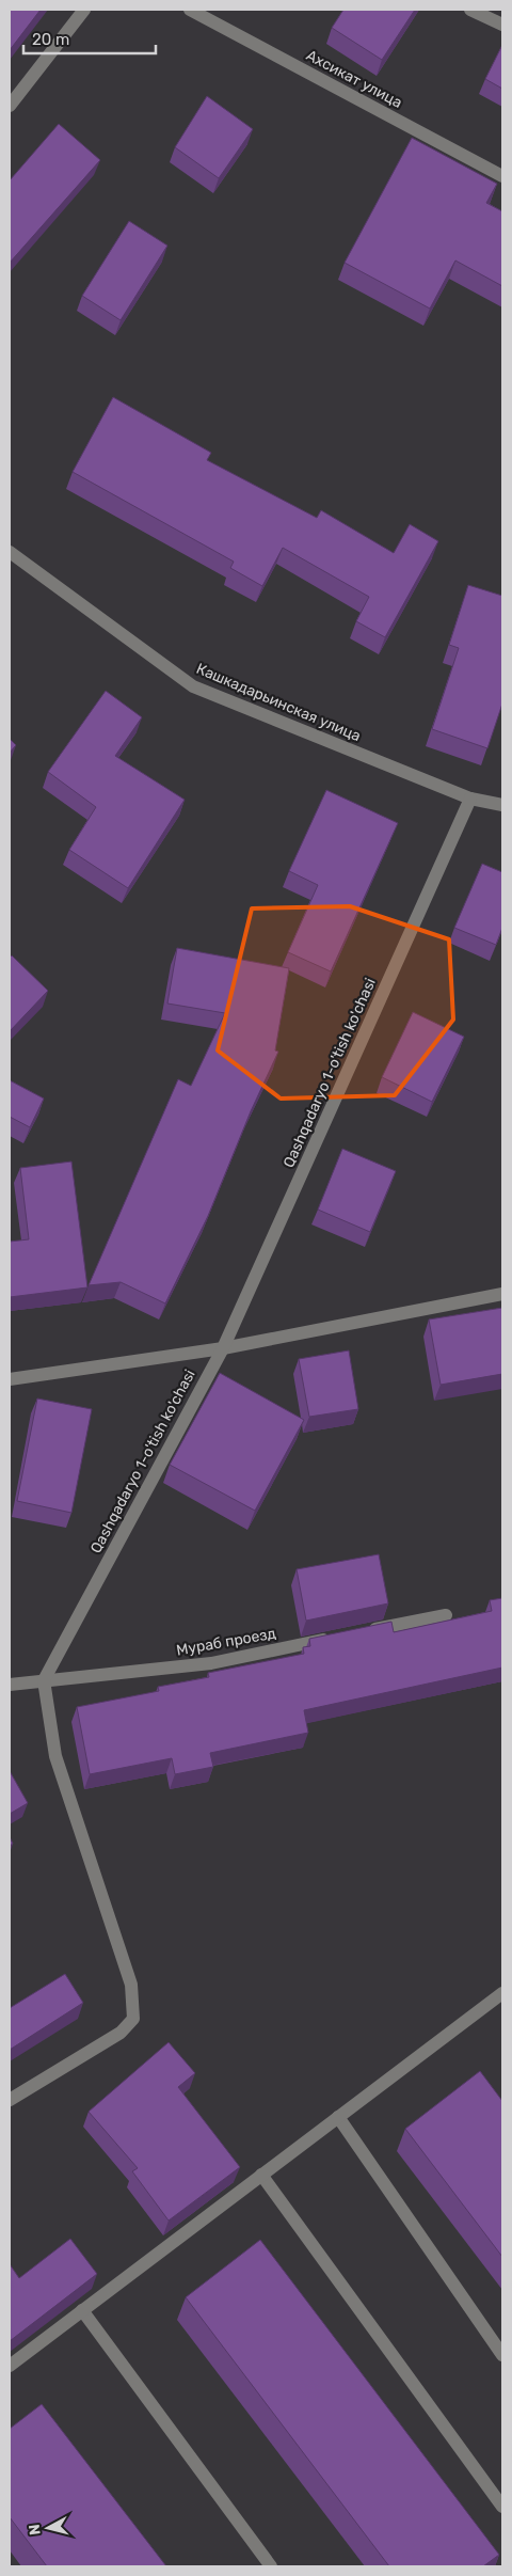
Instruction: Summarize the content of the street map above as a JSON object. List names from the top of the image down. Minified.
{"streets":{"street":["Ахсикат улица","Кашкадарьинская улица","Qashqadaryo 1-o'tish ko'chasi","Мураб проезд"]},"crossings":[["Кашкадарьинская улица","Qashqadaryo 1-o'tish ko'chasi"],["Qashqadaryo 1-o'tish ko'chasi","Мураб проезд"]],"scale_bar":"20 m","north":"left"}
